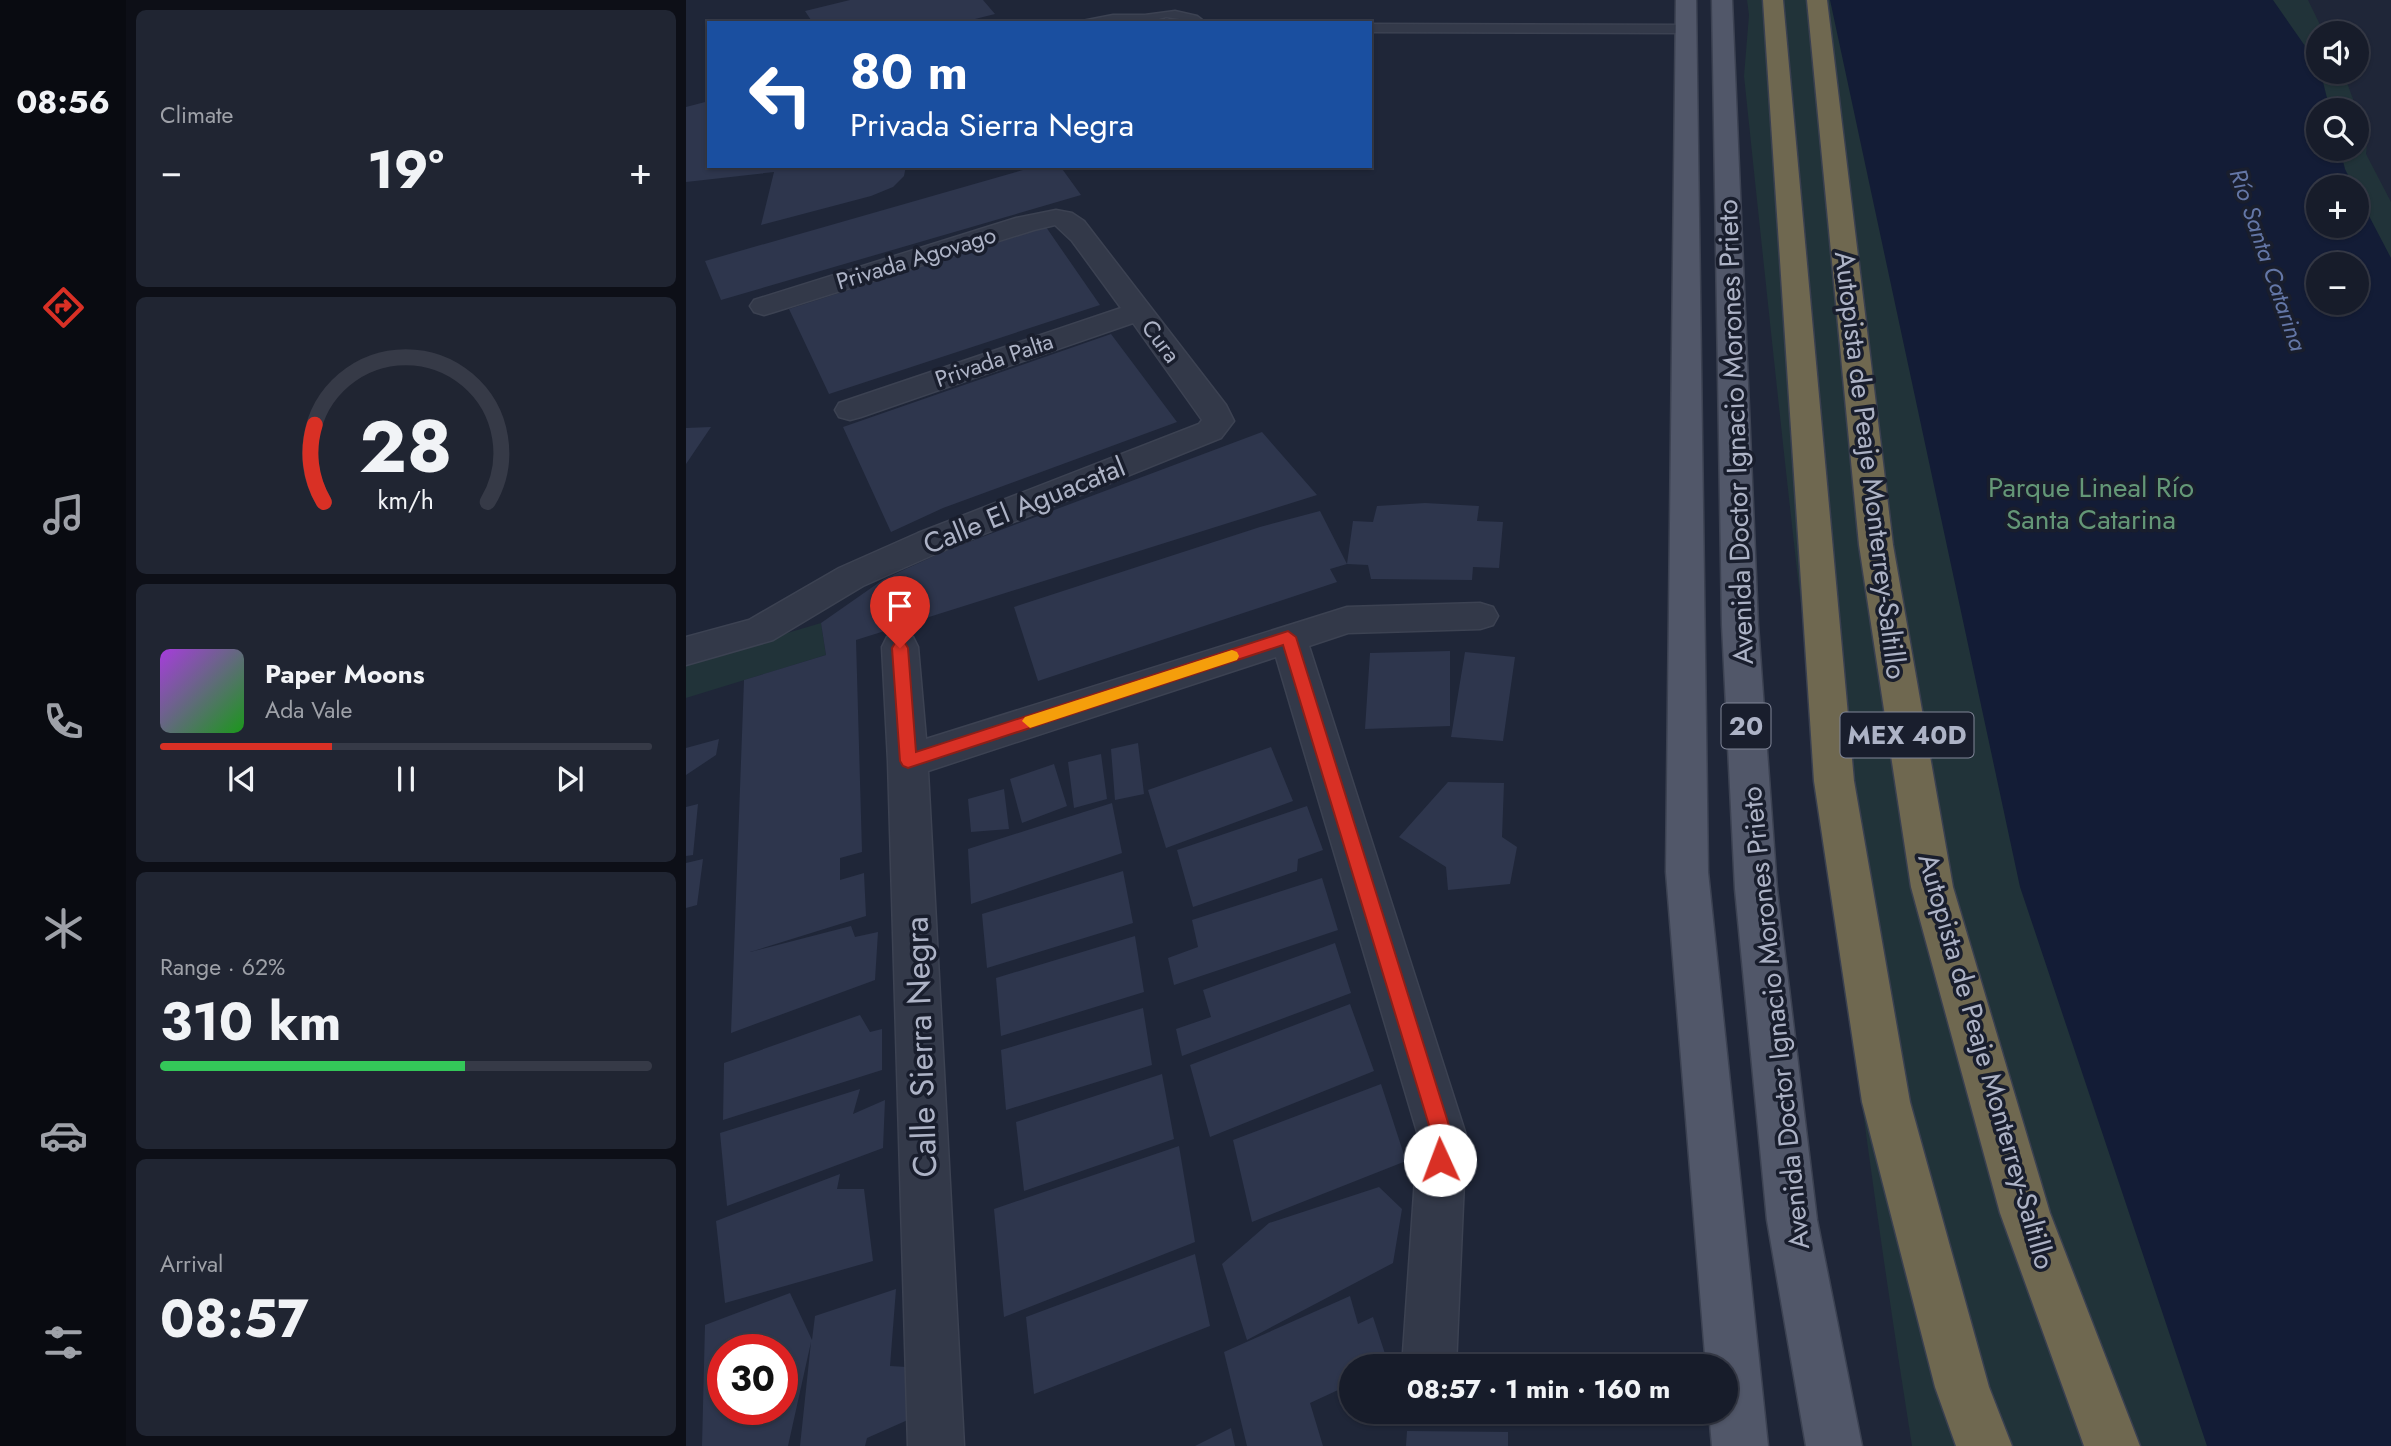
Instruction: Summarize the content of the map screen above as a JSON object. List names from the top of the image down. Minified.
{"streets":{"highway":["Autopista de Peaje Monterrey-Saltillo","MEX 40D"],"main road":["Avenida Doctor Ignacio Morones Prieto","20"],"street":["Privada Agovago","Cura","Privada Palta","Calle El Aguacatal","Calle Sierra Negra"]},"crossings":[["Privada Agovago","Cura"],["Cura","Privada Palta"],["Cura","Calle El Aguacatal"]],"water":["Río Santa Catarina"],"parks":["Parque Lineal Río Santa Catarina"],"page":{"tabs":"08:56","tile":["Climate",["Range · 62%","310 km"],["Arrival","08:57"]],"map_buttons":["+","−"],"turn":["80 m","Privada Sierra Negra"],"heat":["−","19°","+"],"song":["Paper Moons","Ada Vale"],"limit":"30","trip":"08:57 · 1 min · 160 m","gauge":["28","km/h"]}}
